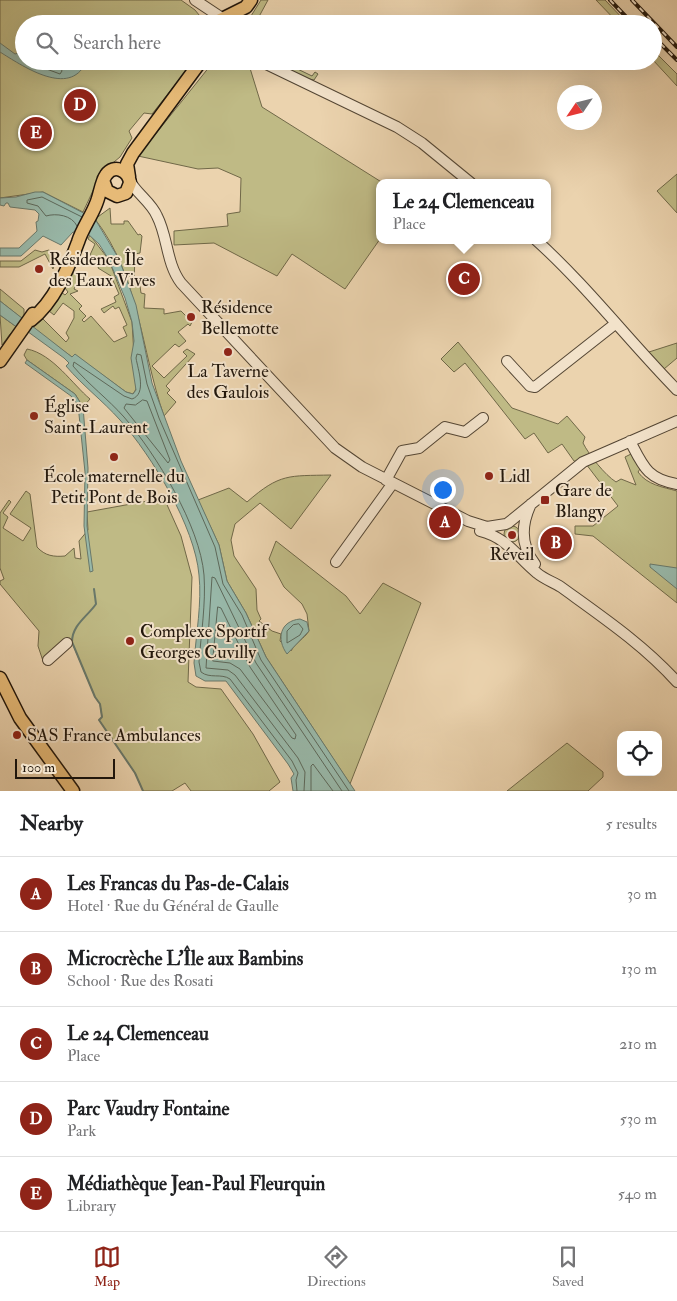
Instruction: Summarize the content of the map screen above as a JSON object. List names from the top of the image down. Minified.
{"places":{"other":["Résidence Île des Eaux Vives","Résidence Bellemotte","La Taverne des Gaulois","Église Saint-Laurent","École maternelle du Petit Pont de Bois","Lidl","Réveil","Complexe Sportif Georges Cuvilly","SAS France Ambulances"],"transit":["Gare de Blangy"]},"scale_bar":"100 m","north":"bottom left","page":{"search":"Search here","pins":["D","E","C","A","B"],"popup":["Le 24 Clemenceau","Place"],"scale":"100 m","heading":["Nearby","5 results"],"list":[{"mark":"A","name":"Les Francas du Pas-de-Calais","note":"Hotel · Rue du Général de Gaulle","value":"30 m"},{"mark":"B","name":"Microcrèche L’Île aux Bambins","note":"School · Rue des Rosati","value":"130 m"},{"mark":"C","name":"Le 24 Clemenceau","note":"Place","value":"210 m"},{"mark":"D","name":"Parc Vaudry Fontaine","note":"Park","value":"530 m"},{"mark":"E","name":"Médiathèque Jean-Paul Fleurquin","note":"Library","value":"540 m"}],"nav":["Map","Directions","Saved"]}}
